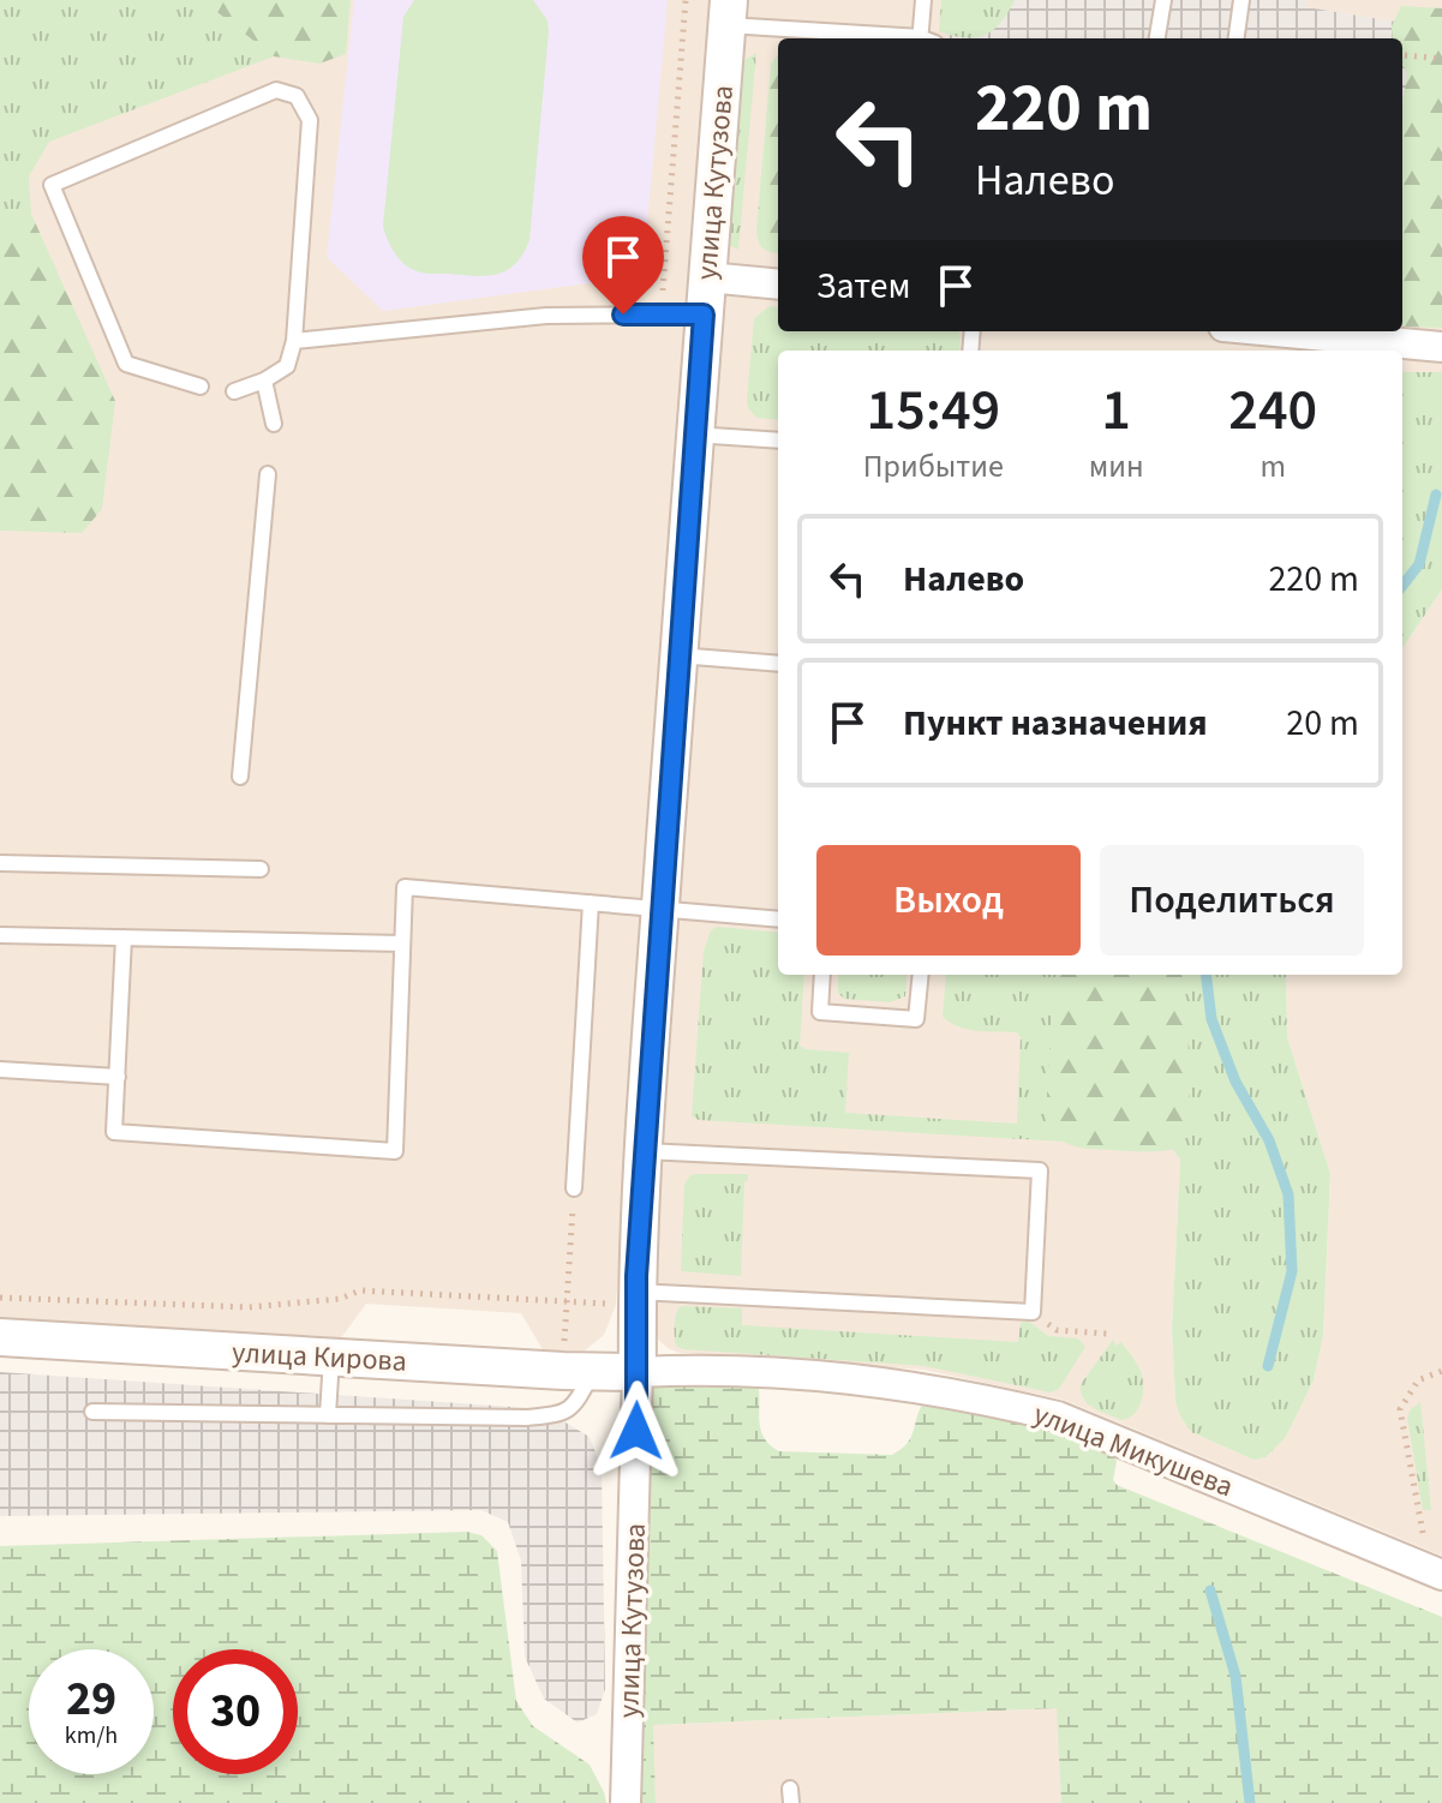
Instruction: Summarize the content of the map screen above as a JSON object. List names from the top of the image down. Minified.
{"streets":{"street":["улица Кутузова","улица Кирова","улица Микушева"]},"crossings":[["улица Кутузова","улица Кирова"],["улица Кутузова","улица Микушева"],["улица Кирова","улица Микушева"]],"page":{"turn":["220 m","Налево"],"then":"Затем","eta":["15:49","Прибытие","1","мин","240","m"],"list":[{"name":"Налево","value":"220 m"},{"name":"Пункт назначения","value":"20 m"}],"buttons":["Выход","Поделиться"],"speed":"29 km/h","limit":"30"}}
